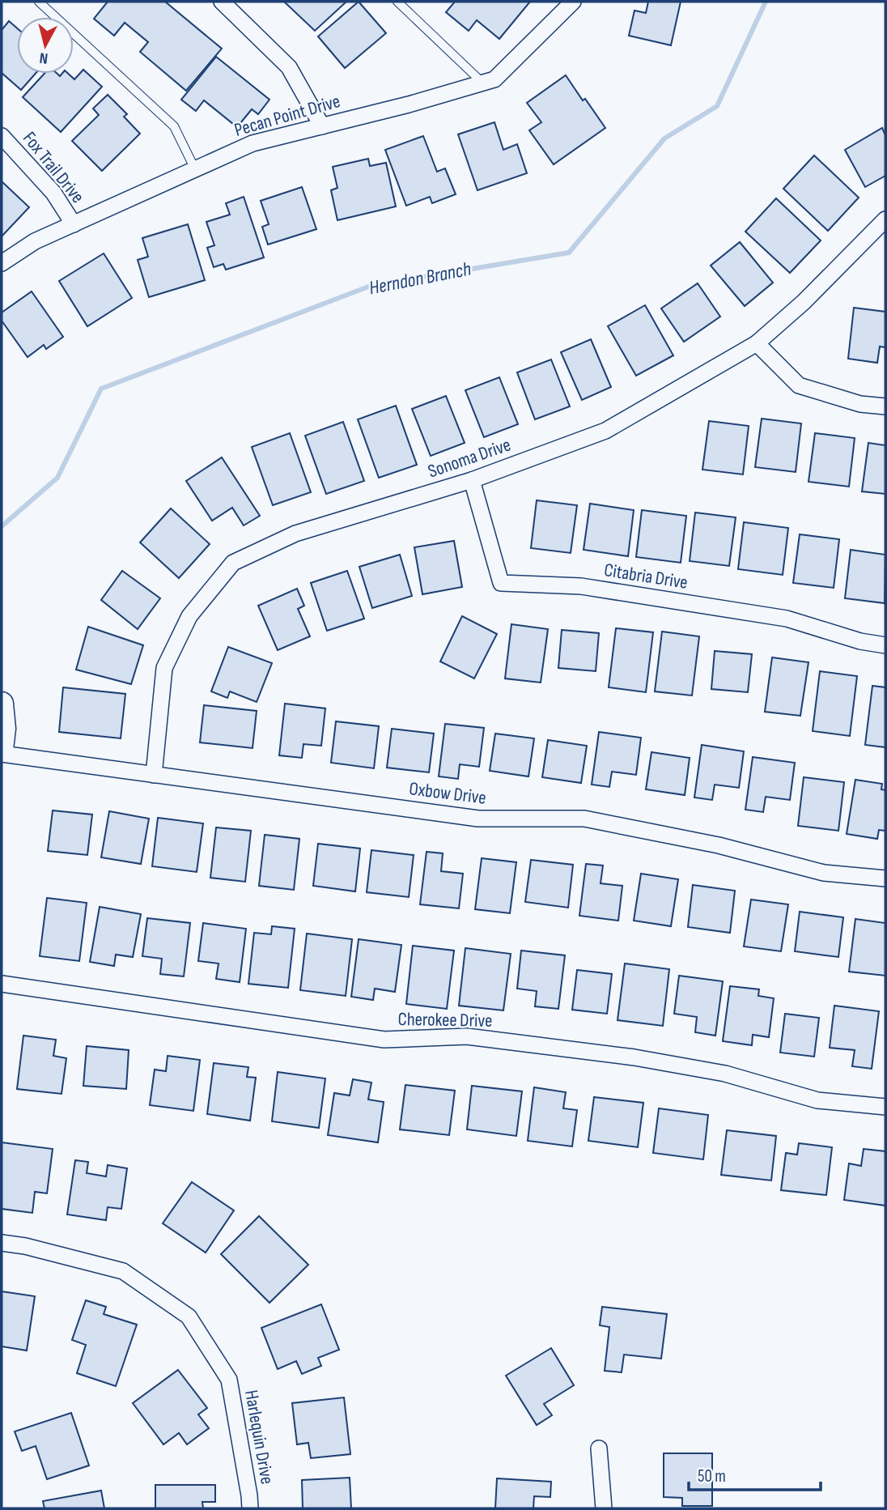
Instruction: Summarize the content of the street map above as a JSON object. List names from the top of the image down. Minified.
{"streets":{"street":["Pecan Point Drive","Fox Trail Drive","Sonoma Drive","Citabria Drive","Oxbow Drive","Cherokee Drive","Harlequin Drive"]},"crossings":[["Pecan Point Drive","Fox Trail Drive"],["Sonoma Drive","Citabria Drive"],["Sonoma Drive","Oxbow Drive"]],"water":["Herndon Branch"],"scale_bar":"50 m","north":"bottom"}
